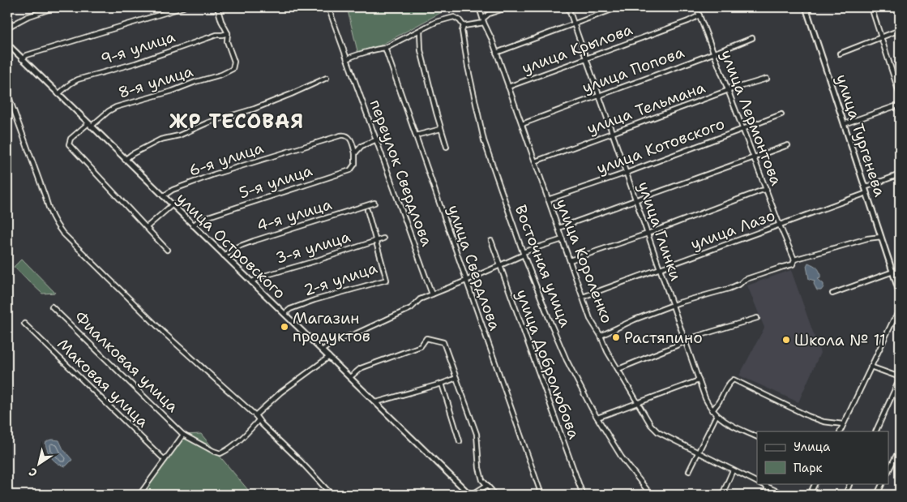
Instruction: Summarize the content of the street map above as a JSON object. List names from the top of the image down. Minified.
{"streets":{"street":["9-я улица","улица Крылова","улица Попова","8-я улица","улица Тельмана","улица Лермонтова","улица Тургенева","улица Котовского","6-я улица","переулок Свердлова","5-я улица","4-я улица","улица Лазо","улица Глинки","улица Островского","3-я улица","улица Короленко","Восточная улица","улица Свердлова","2-я улица","Фиалковая улица","улица Добролюбова","Маковая улица"]},"crossings":[["9-я улица","8-я улица"],["9-я улица","улица Островского"],["улица Крылова","улица Лермонтова"],["улица Крылова","улица Глинки"],["улица Крылова","улица Короленко"],["улица Попова","улица Лермонтова"],["улица Попова","улица Глинки"],["улица Попова","улица Короленко"],["8-я улица","улица Островского"],["улица Тельмана","улица Лермонтова"],["улица Тельмана","улица Глинки"],["улица Тельмана","улица Короленко"],["улица Лермонтова","улица Котовского"],["улица Лермонтова","улица Лазо"],["улица Тургенева","улица Лазо"],["улица Котовского","улица Глинки"],["улица Котовского","улица Короленко"],["6-я улица","5-я улица"],["6-я улица","улица Островского"],["5-я улица","улица Островского"],["4-я улица","улица Островского"],["улица Лазо","улица Глинки"],["улица Лазо","улица Короленко"],["улица Островского","3-я улица"],["улица Островского","2-я улица"],["3-я улица","2-я улица"]],"districts":["ЖР ТЕСОВАЯ"],"places":["Магазин продуктов","Растяпино","Школа № 11"],"legend":["Улица","Парк"],"north":"bottom left"}
